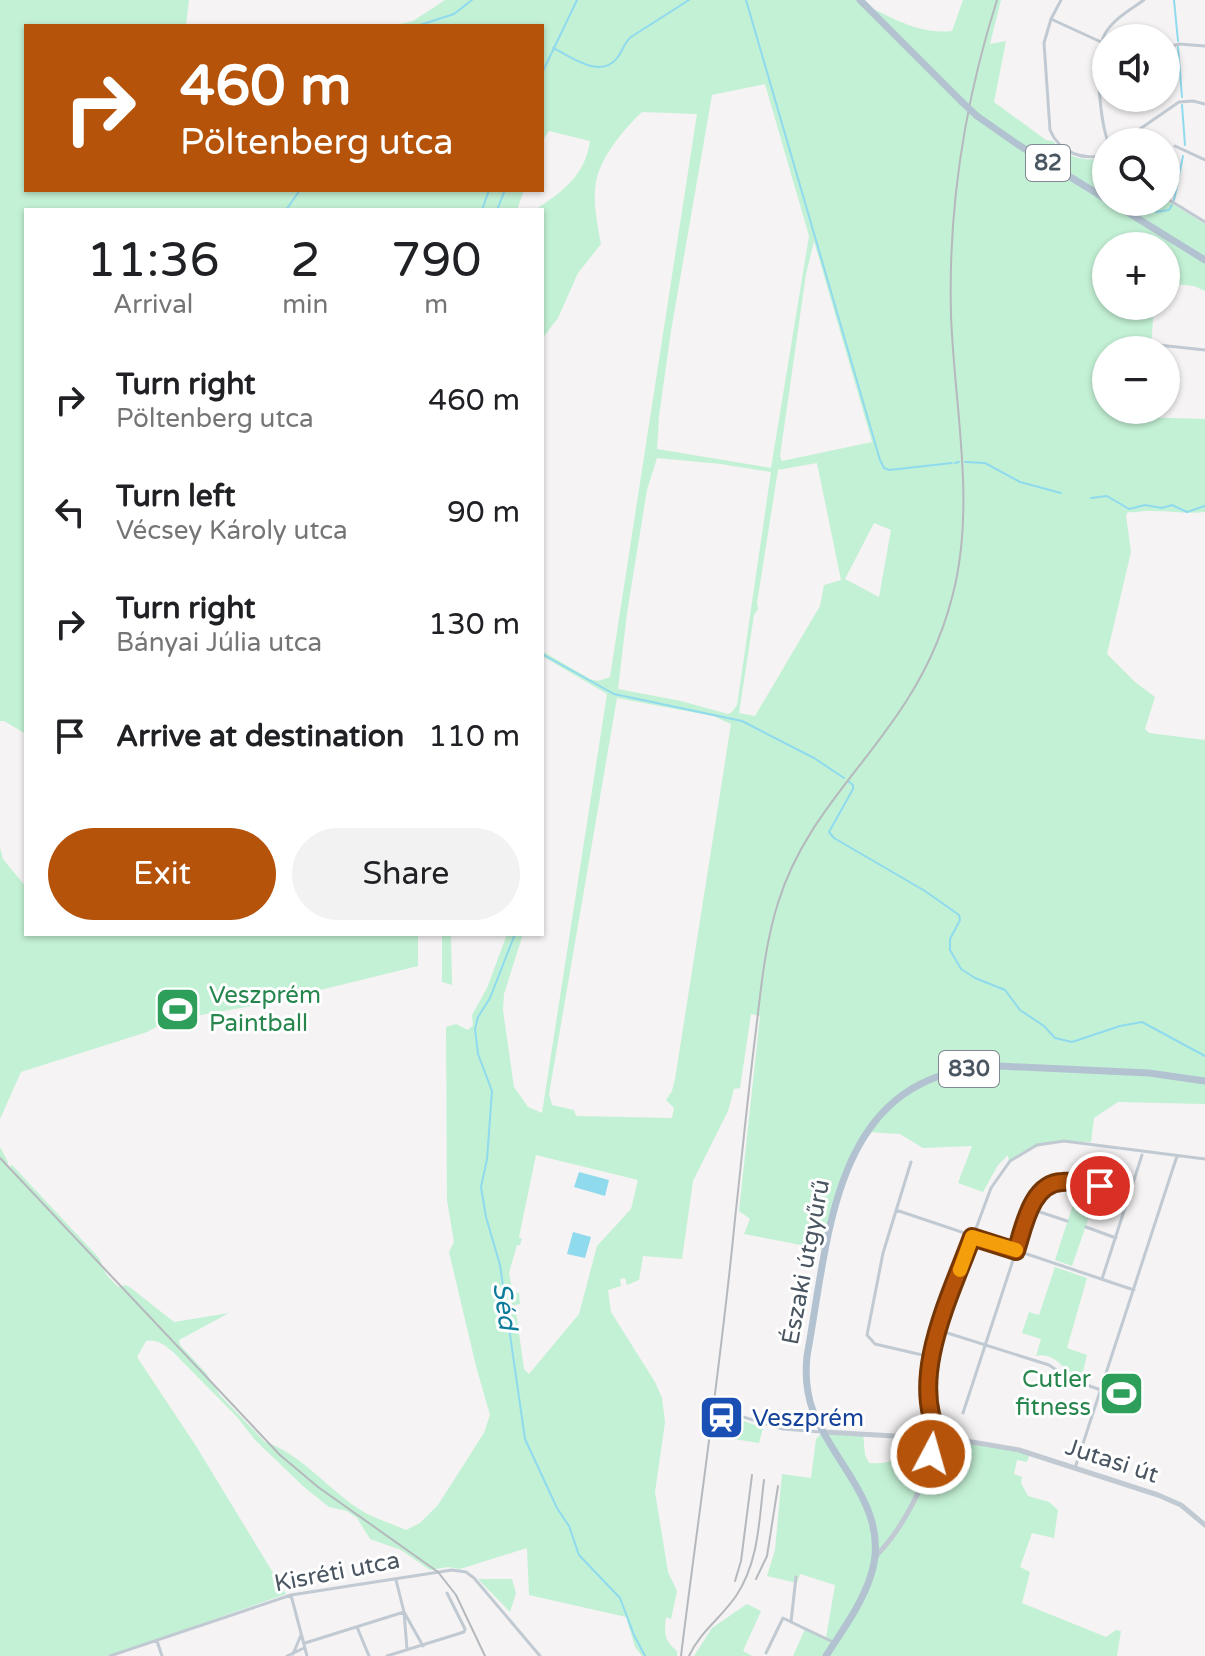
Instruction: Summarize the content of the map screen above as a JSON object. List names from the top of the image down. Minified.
{"streets":{"main road":["82","830","Északi útgyűrű"],"street":["Jutasi út","Kisréti utca"]},"crossings":[["830","Északi útgyűrű"],["Északi útgyűrű","Jutasi út"]],"water":["Séd"],"places":{"sports":["Veszprém Paintball","Cutler fitness"],"station":["Veszprém"]},"page":{"map_buttons":["+","−"],"turn":["460 m","Pöltenberg utca"],"eta":["11:36","Arrival","2","min","790","m"],"list":[{"name":"Turn right","note":"Pöltenberg utca","value":"460 m"},{"name":"Turn left","note":"Vécsey Károly utca","value":"90 m"},{"name":"Turn right","note":"Bányai Júlia utca","value":"130 m"},{"name":"Arrive at destination","value":"110 m"}],"buttons":["Exit","Share"]}}
